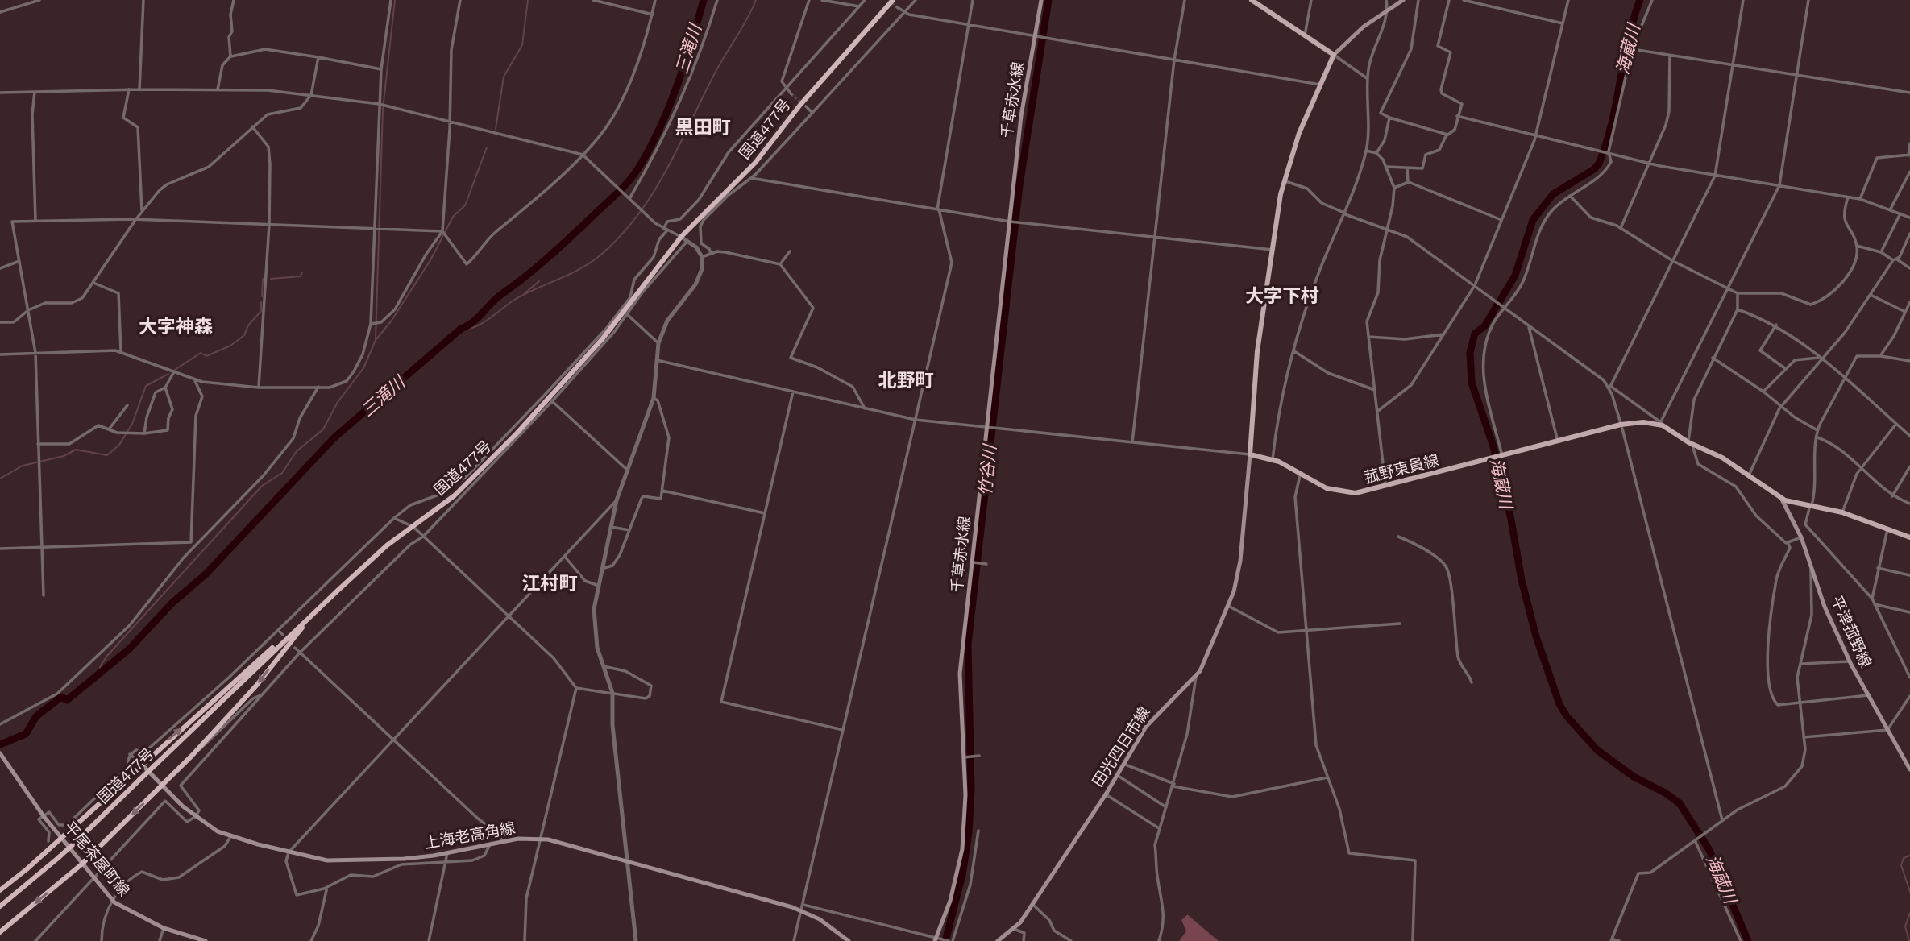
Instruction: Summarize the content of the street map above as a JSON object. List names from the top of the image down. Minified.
{"streets":{"highway":["国道477号"],"main road":["千草赤水線","菰野東員線","平津菰野線","田光四日市線","上海老高角線","平尾茶屋町線"]},"crossings":[["菰野東員線","平津菰野線"],["菰野東員線","田光四日市線"]],"districts":["黒田町","大字下村","大字神森","北野町","江村町"],"water":["三滝川","海蔵川","竹谷川"]}
